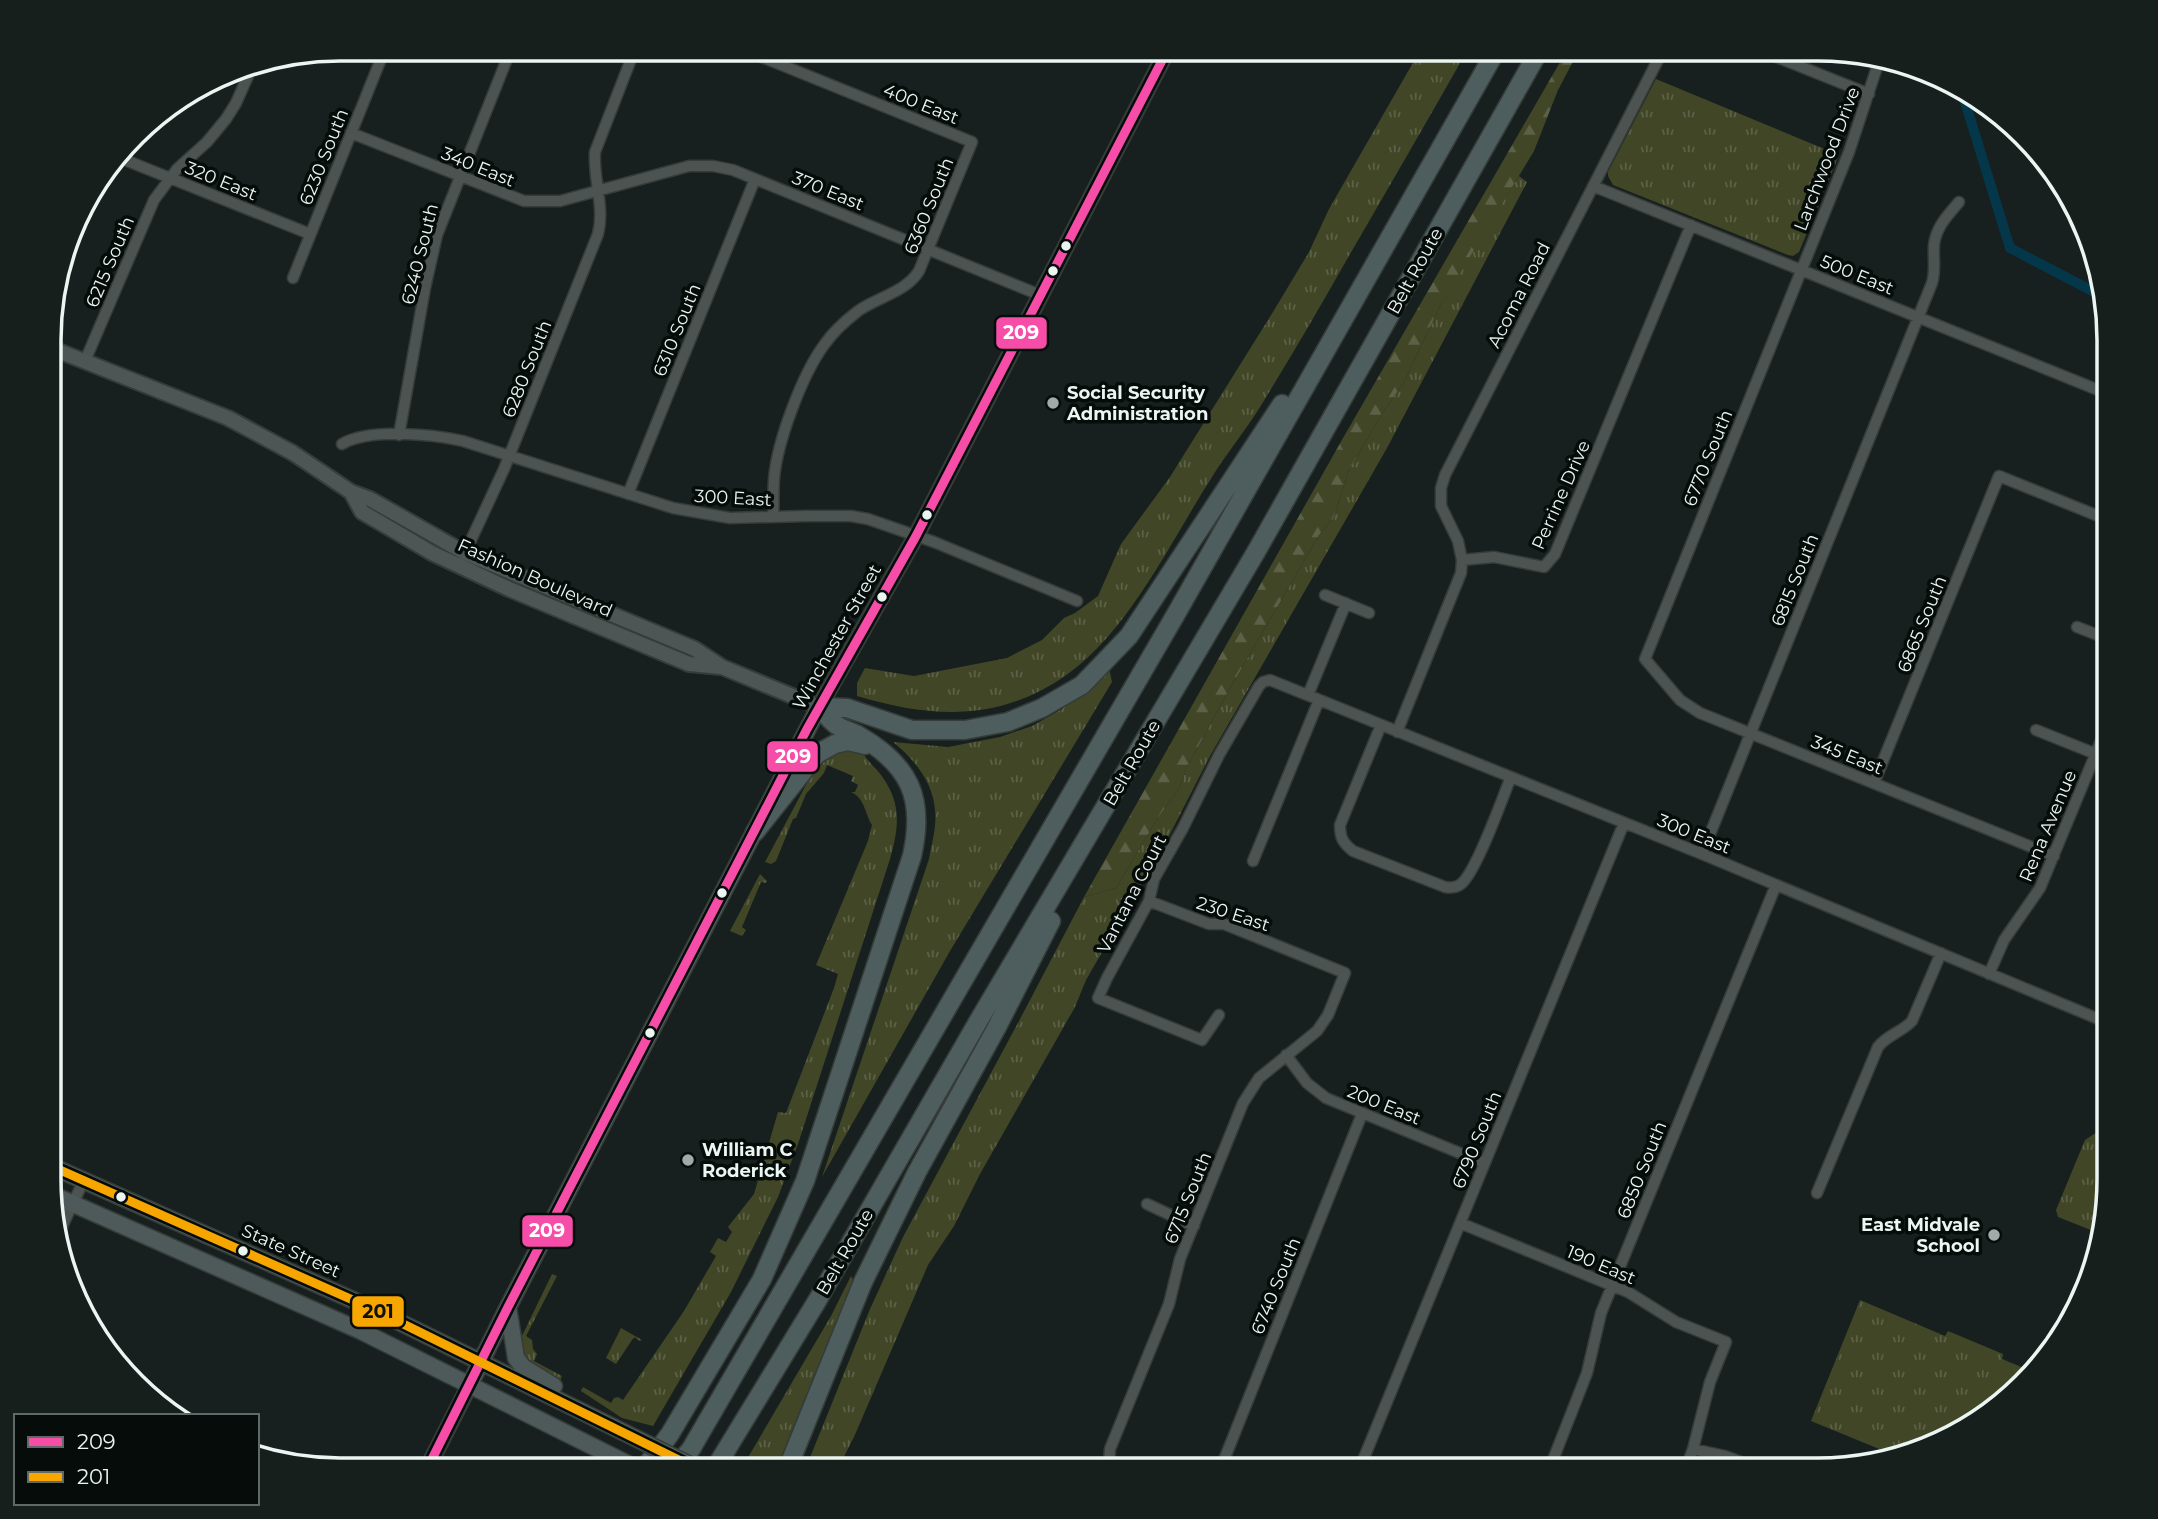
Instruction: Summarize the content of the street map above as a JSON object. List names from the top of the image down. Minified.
{"streets":{"highway":["Belt Route"],"main road":["Winchester Street","State Street"],"street":["400 East","6230 South","Larchwood Drive","340 East","320 East","370 East","6360 South","6240 South","6215 South","500 East","Acoma Road","6310 South","6280 South","6770 South","Perrine Drive","300 East","Fashion Boulevard","6815 South","6865 South","345 East","Rena Avenue","Vantana Court","230 East","200 East","6790 South","6850 South","6715 South","190 East","6740 South"]},"crossings":[["400 East","6360 South"],["6230 South","340 East"],["6230 South","320 East"],["Larchwood Drive","500 East"],["Larchwood Drive","6770 South"],["340 East","370 East"],["340 East","6240 South"],["340 East","6280 South"],["320 East","6215 South"],["370 East","6360 South"],["370 East","6310 South"],["370 East","6280 South"],["370 East","Winchester Street"],["6360 South","300 East"],["6240 South","300 East"],["6215 South","Fashion Boulevard"],["500 East","Acoma Road"],["500 East","6770 South"],["500 East","Perrine Drive"],["500 East","6815 South"],["Acoma Road","Perrine Drive"],["6310 South","300 East"],["6280 South","300 East"],["6280 South","Fashion Boulevard"],["6770 South","345 East"],["300 East","6815 South"],["300 East","Winchester Street"],["300 East","Rena Avenue"],["300 East","Vantana Court"],["300 East","6790 South"],["300 East","6850 South"],["Fashion Boulevard","Winchester Street"],["6815 South","345 East"],["6865 South","345 East"],["Winchester Street","State Street"],["345 East","Rena Avenue"],["Vantana Court","230 East"],["230 East","6715 South"],["200 East","6790 South"],["200 East","6715 South"],["200 East","6740 South"],["6790 South","190 East"],["6850 South","190 East"]],"places":["Social Security Administration","William C Roderick","East Midvale School"],"lines":["transit line 209","transit line 201"],"legend":["209","201"]}
